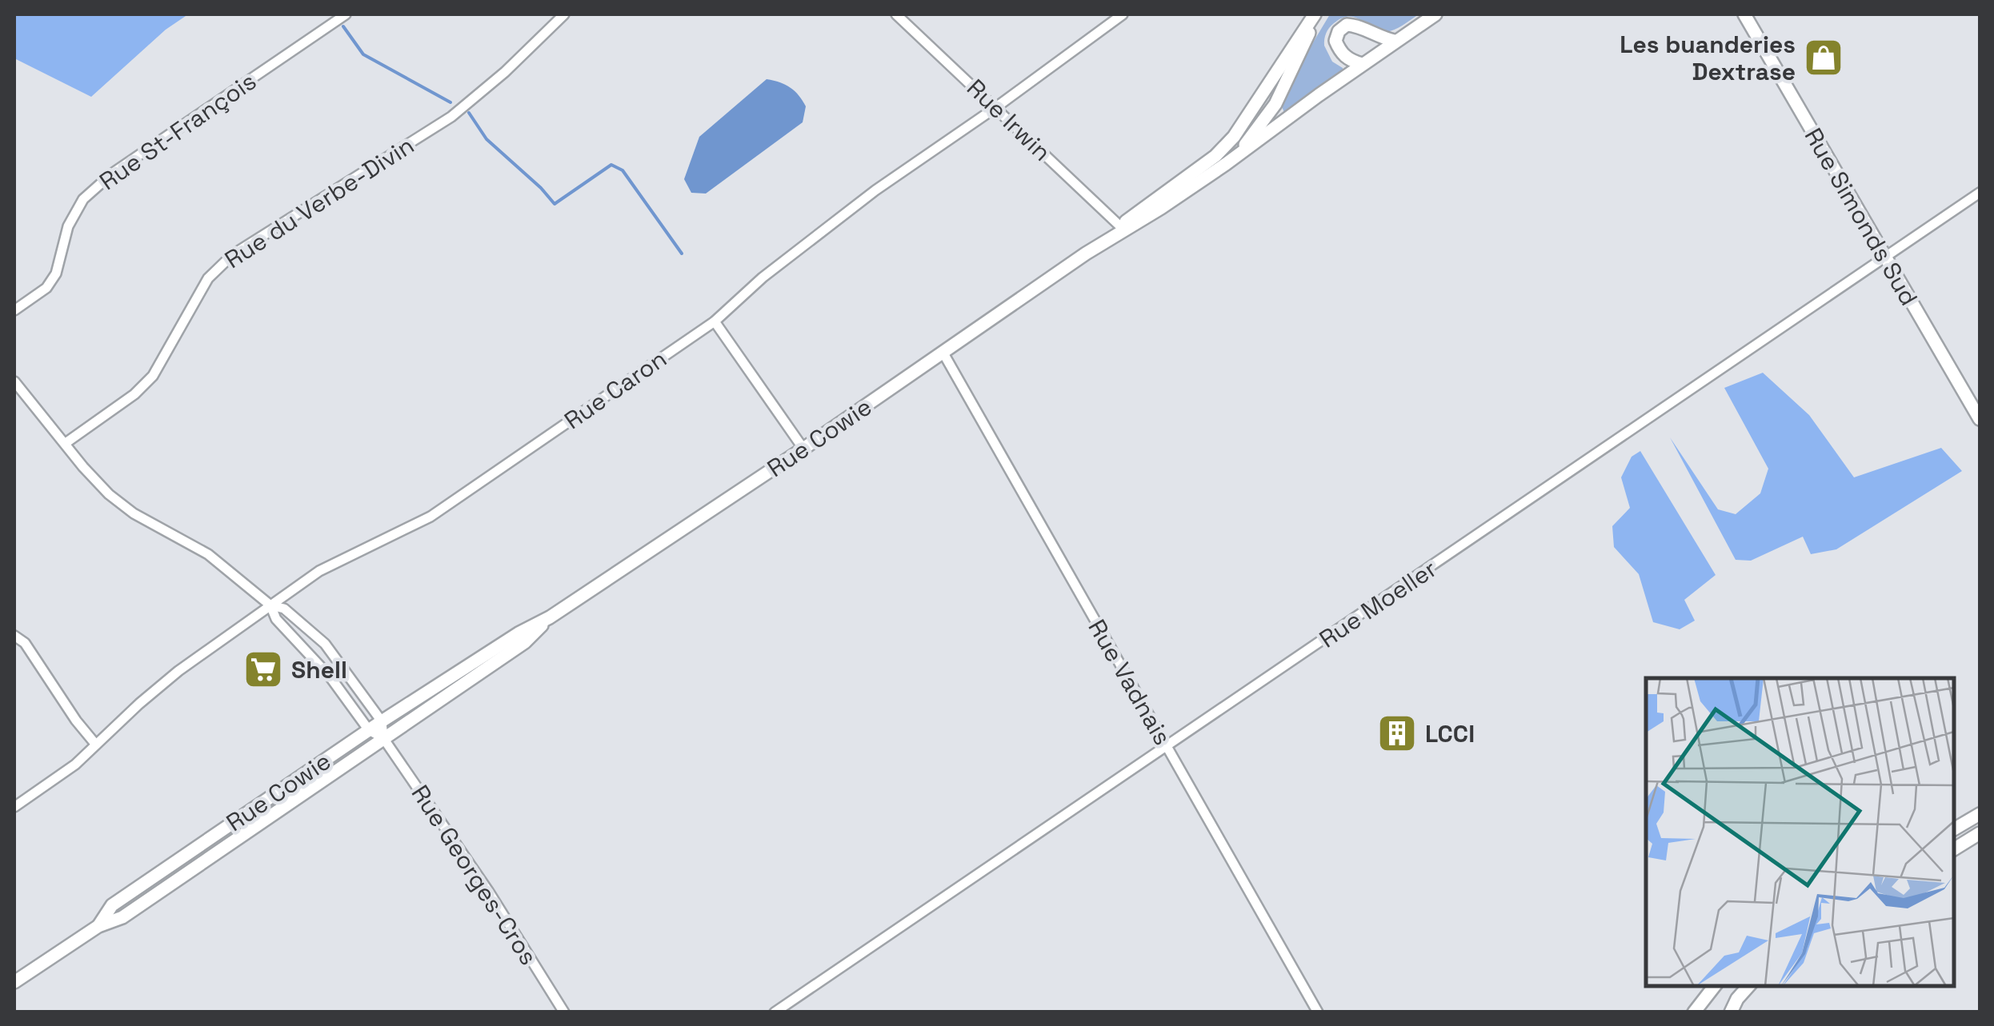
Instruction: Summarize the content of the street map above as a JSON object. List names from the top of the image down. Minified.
{"streets":{"main road":["Rue Simonds Sud","Rue Cowie"],"street":["Rue Irwin","Rue St-François","Rue du Verbe-Divin","Rue Caron","Rue Moeller","Rue Vadnais","Rue Georges-Cros"]},"crossings":[["Rue Irwin","Rue Caron"],["Rue Irwin","Rue Cowie"],["Rue du Verbe-Divin","Rue Georges-Cros"],["Rue Simonds Sud","Rue Moeller"],["Rue Caron","Rue Georges-Cros"],["Rue Cowie","Rue Vadnais"],["Rue Cowie","Rue Georges-Cros"],["Rue Moeller","Rue Vadnais"]],"places":{"shop":["Les buanderies Dextrase"],"supermarket":["Shell"],"building":["LCCI"]}}
